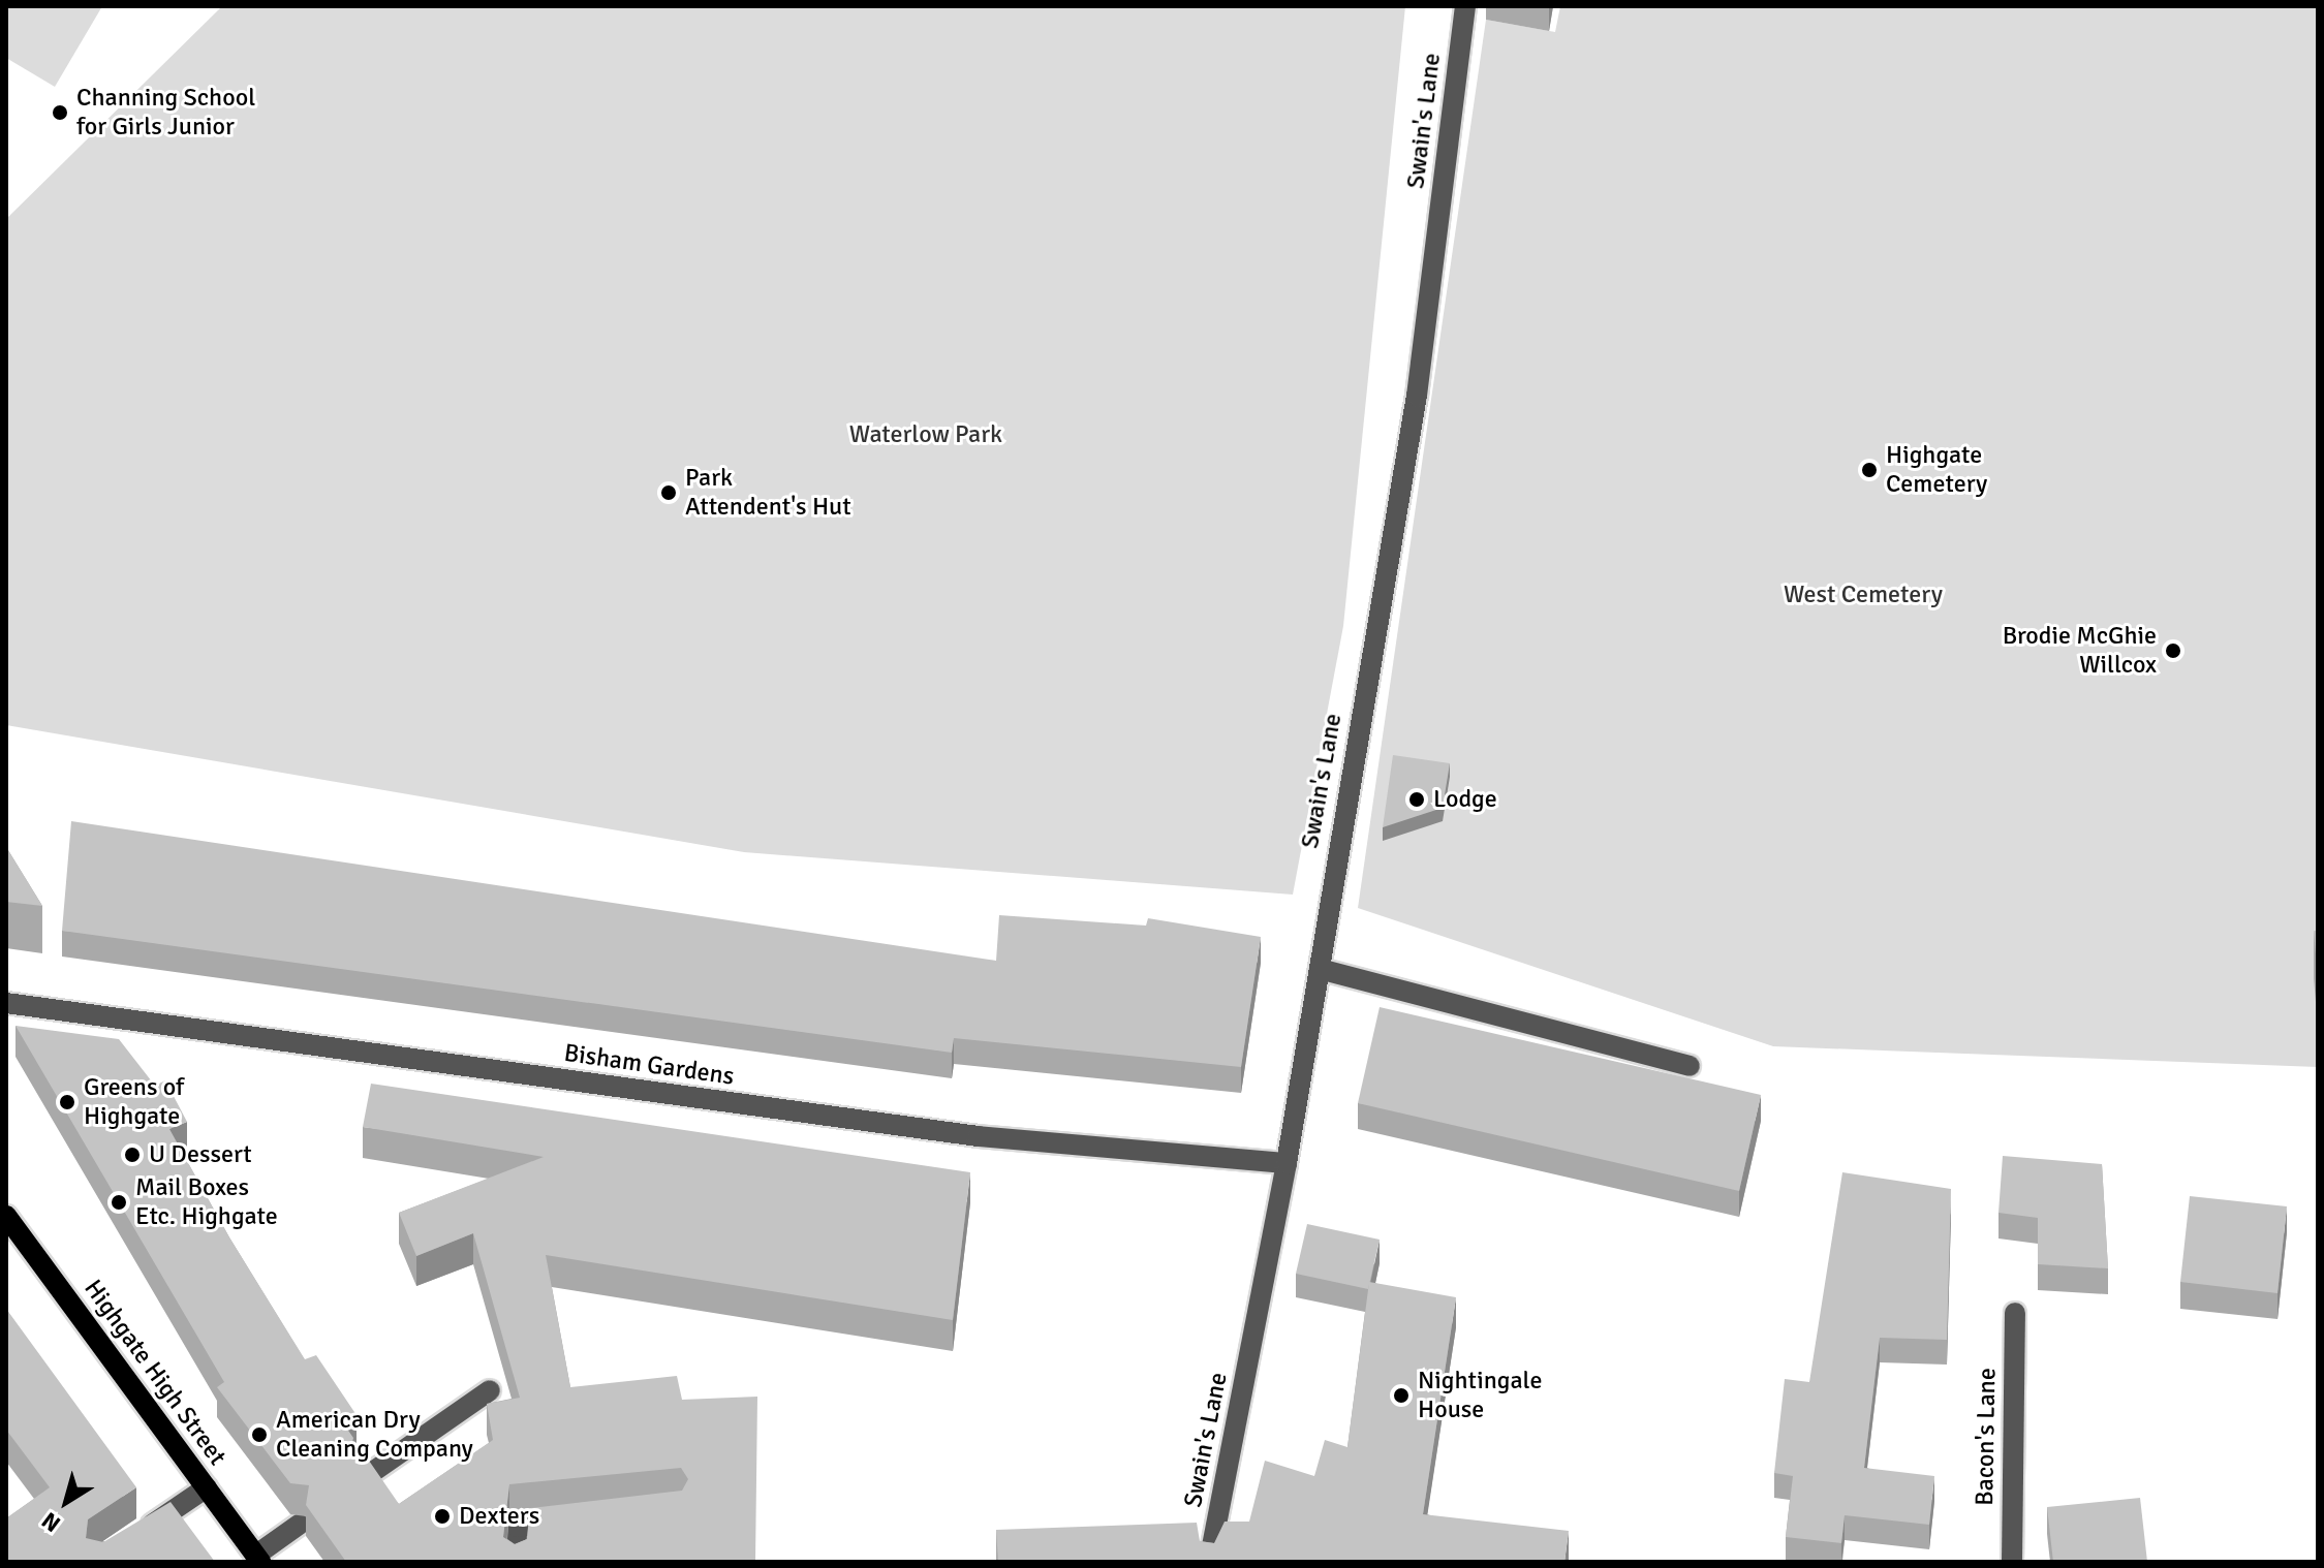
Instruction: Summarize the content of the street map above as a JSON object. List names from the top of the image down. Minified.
{"streets":{"main road":["Highgate High Street"],"street":["Swain's Lane","Bisham Gardens","Bacon's Lane"]},"crossings":[["Swain's Lane","Bisham Gardens"]],"parks":["Waterlow Park","West Cemetery"],"places":["Channing School for Girls Junior","Highgate Cemetery","Park Attendent's Hut","Brodie McGhie Willcox","Lodge","Greens of Highgate","U Dessert","Mail Boxes Etc. Highgate","Nightingale House","American Dry Cleaning Company","Dexters"],"north":"bottom left"}
